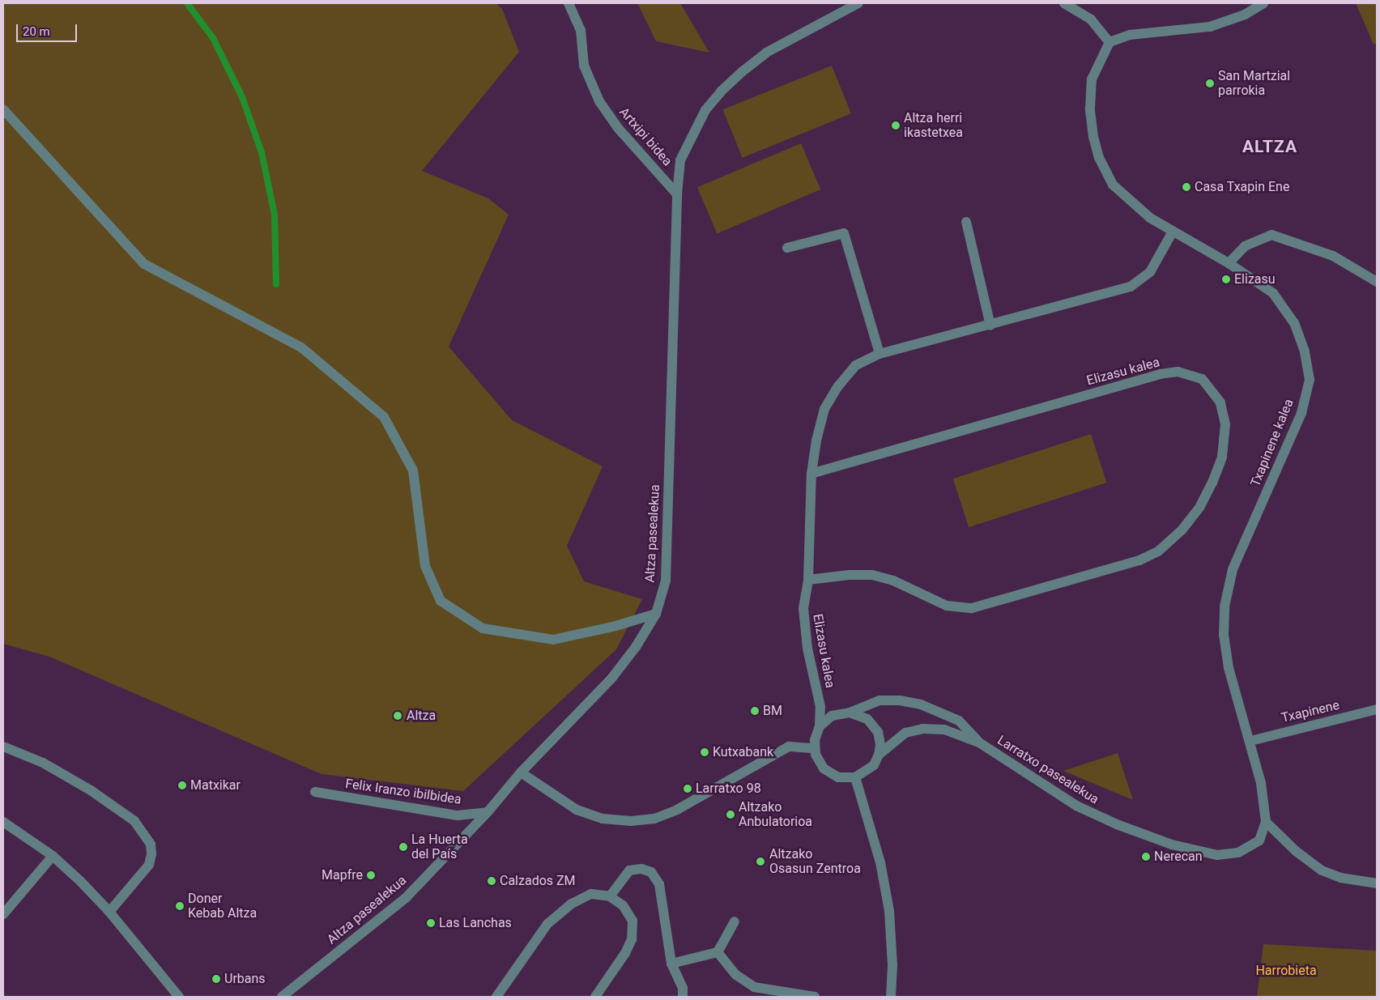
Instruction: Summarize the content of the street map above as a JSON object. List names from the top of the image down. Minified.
{"streets":{"street":["Artxipi bidea","Elizasu kalea","Txapinene kalea","Altza pasealekua","Txapinene","Larratxo pasealekua","Felix Iranzo ibilbidea"]},"crossings":[["Artxipi bidea","Altza pasealekua"],["Elizasu kalea","Txapinene kalea"],["Elizasu kalea","Larratxo pasealekua"],["Txapinene kalea","Txapinene"],["Txapinene kalea","Larratxo pasealekua"],["Altza pasealekua","Felix Iranzo ibilbidea"]],"districts":["ALTZA"],"parks":["Harrobieta"],"places":["San Martzial parrokia","Altza herri ikastetxea","Casa Txapin Ene","Elizasu","BM","Altza","Kutxabank","Matxikar","Larratxo 98","Altzako Anbulatorioa","La Huerta del País","Nerecan","Altzako Osasun Zentroa","Mapfre","Calzados ZM","Doner Kebab Altza","Las Lanchas","Urbans"],"scale_bar":"20 m"}
